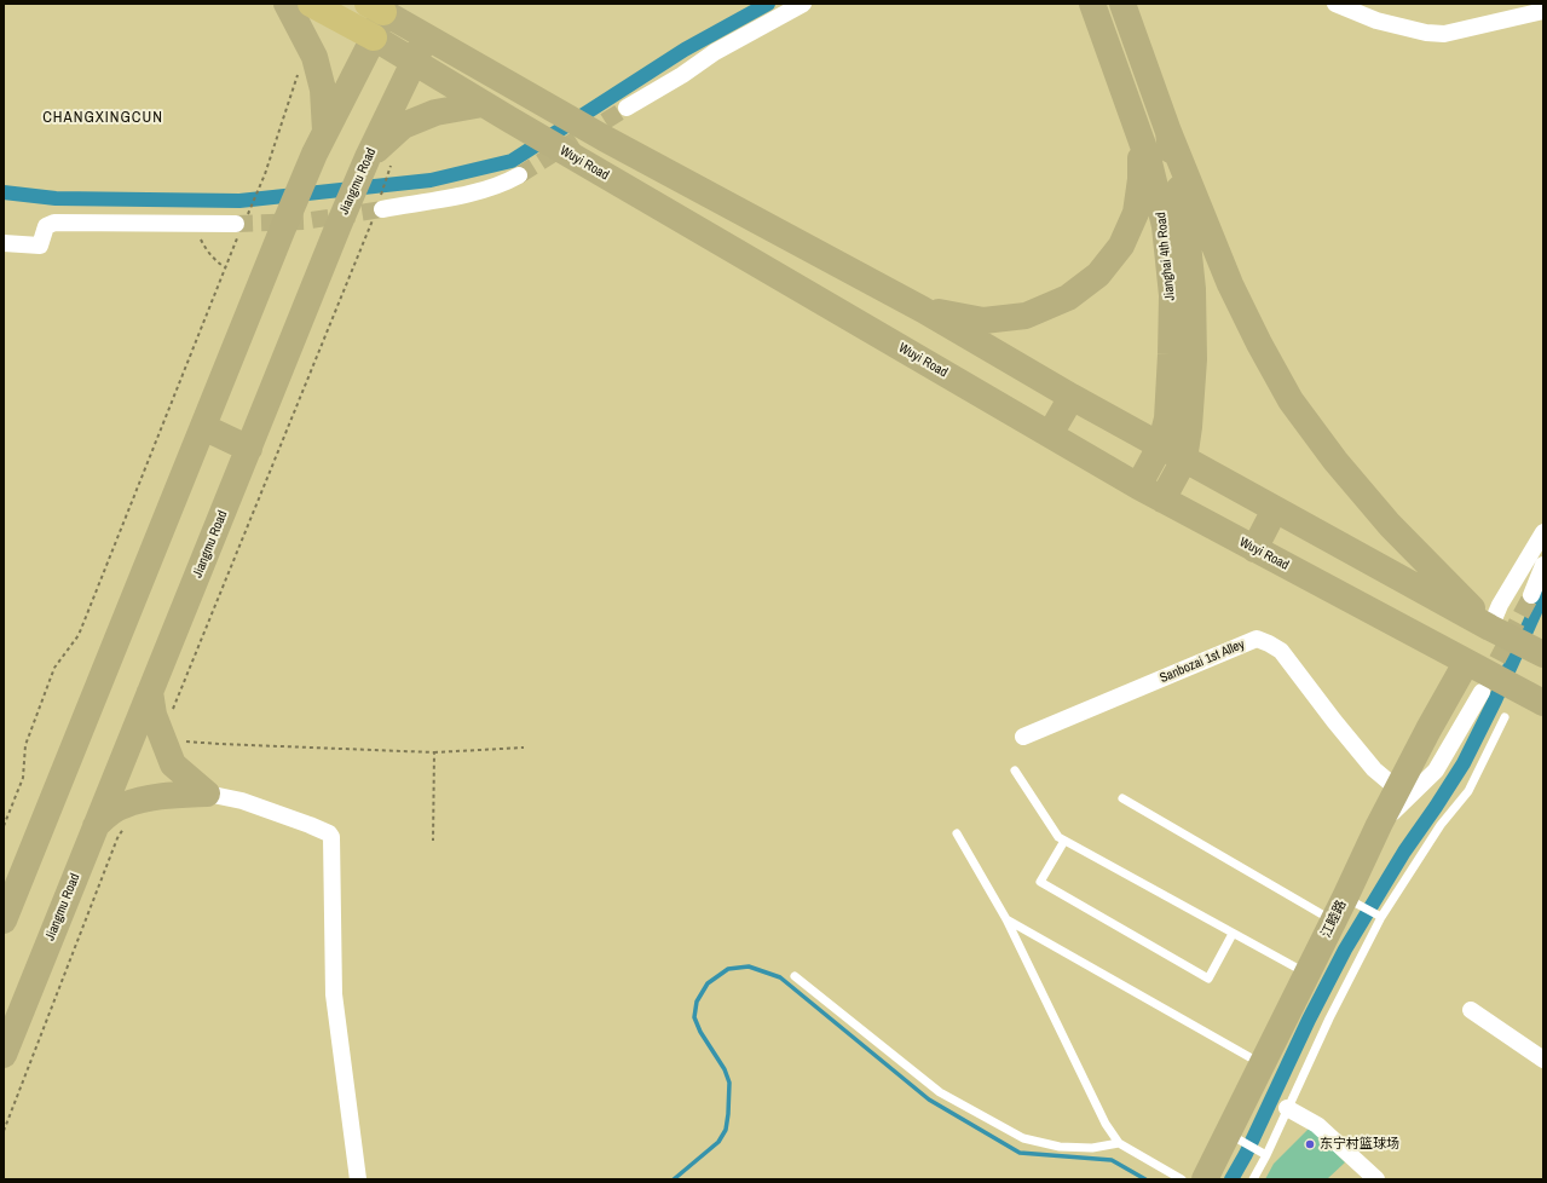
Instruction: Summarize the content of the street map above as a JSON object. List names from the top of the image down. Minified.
{"streets":{"highway":["Wuyi Road"],"main road":["Jiangmu Road","Jianghai 4th Road","江睦路"],"street":["Sanbozai 1st Alley"]},"crossings":[["Wuyi Road","Jiangmu Road"],["Wuyi Road","Jianghai 4th Road"],["Wuyi Road","江睦路"],["Sanbozai 1st Alley","江睦路"]],"districts":["CHANGXINGCUN"],"places":["东宁村篮球场"]}
